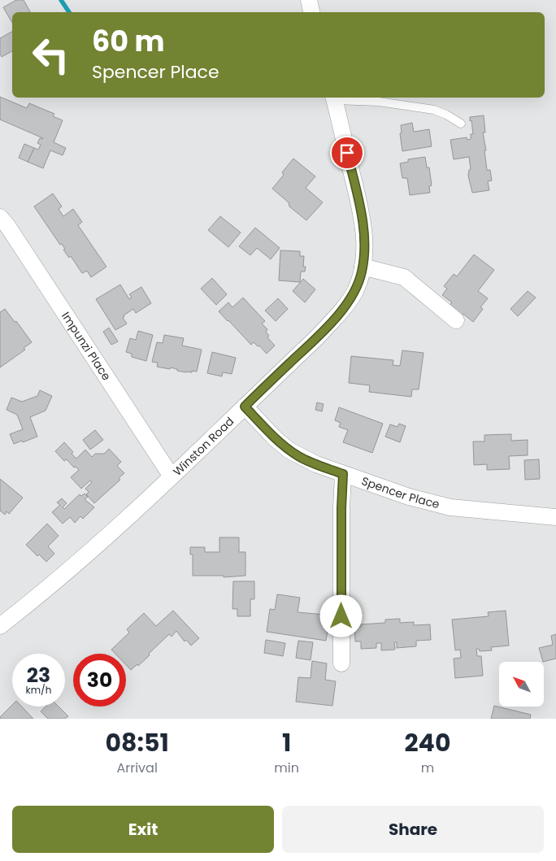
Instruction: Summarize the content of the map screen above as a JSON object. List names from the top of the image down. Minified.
{"streets":{"street":["Impunzi Place","Winston Road","Spencer Place"]},"crossings":[["Impunzi Place","Winston Road"],["Winston Road","Spencer Place"]],"north":"top left","page":{"turn":["60 m","Spencer Place"],"speed":"23 km/h","limit":"30","eta":["08:51","Arrival","1","min","240","m"],"buttons":["Exit","Share"]}}
